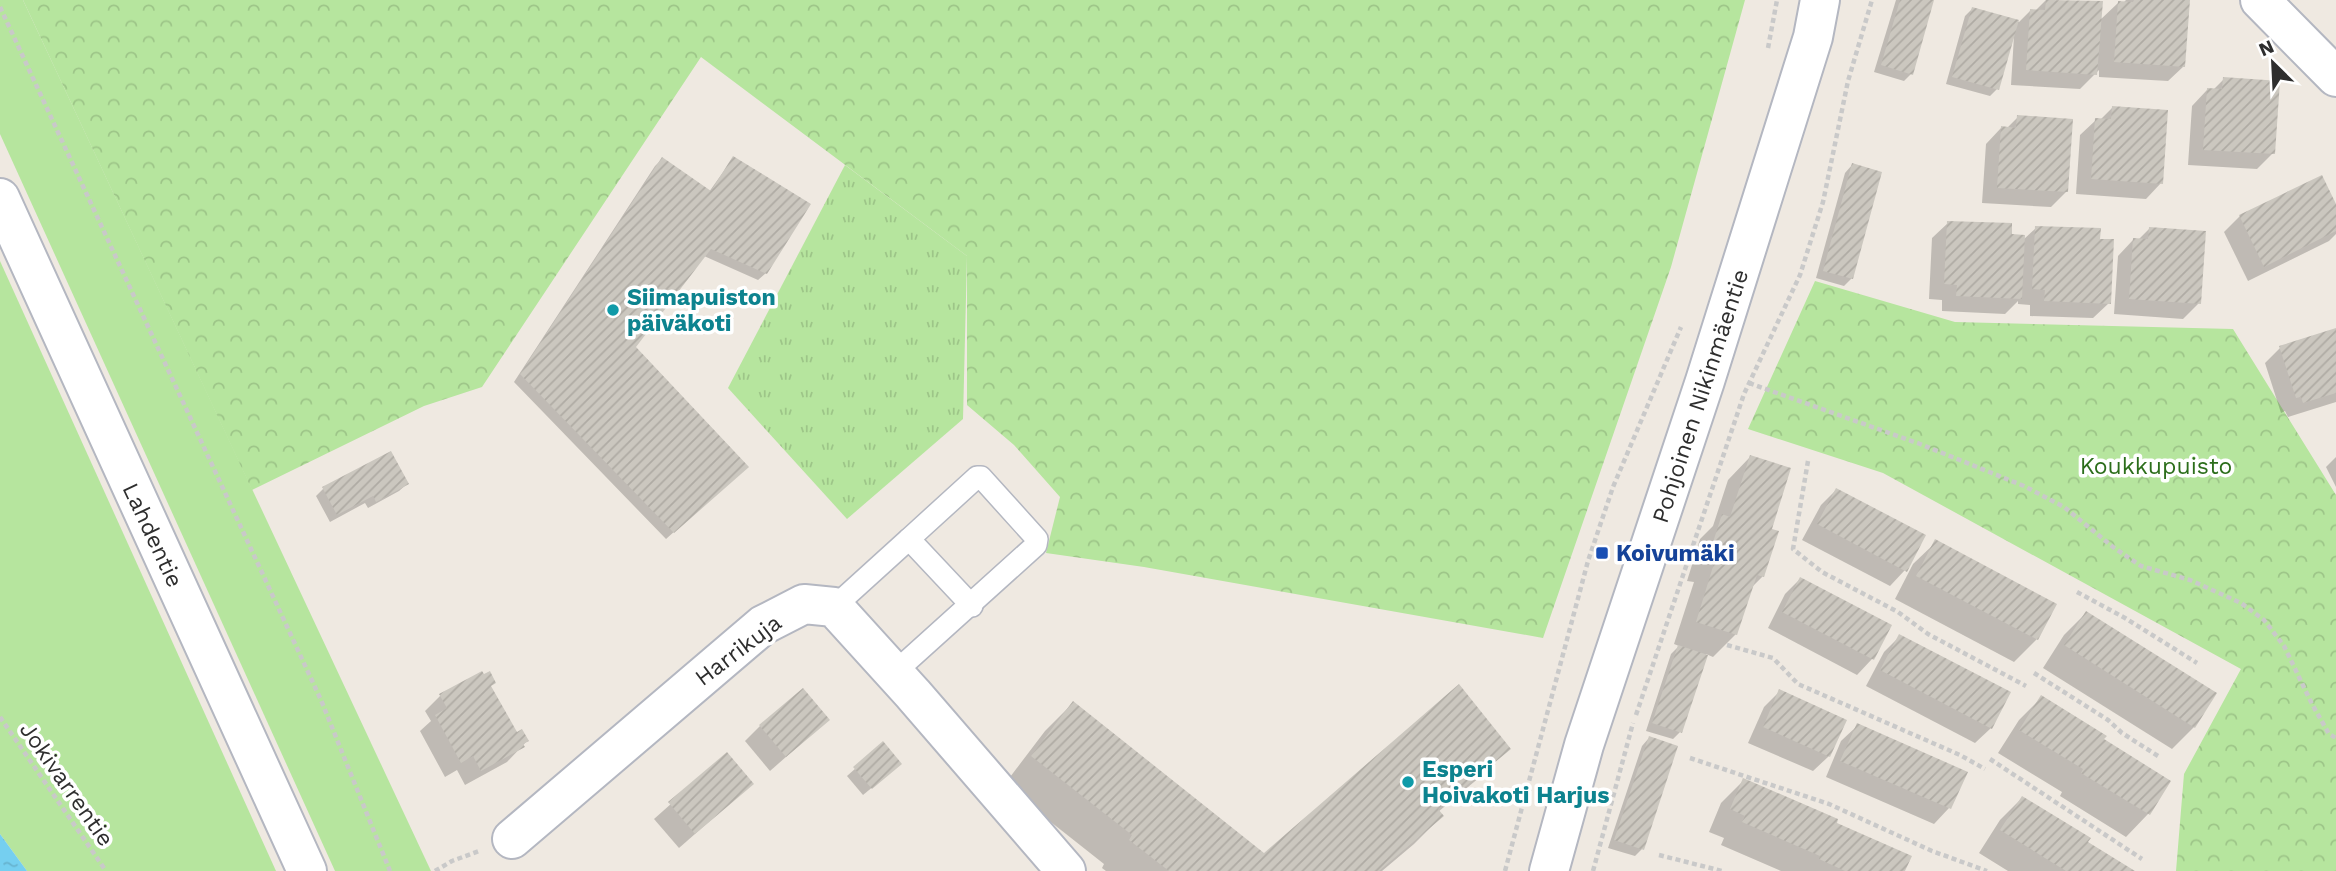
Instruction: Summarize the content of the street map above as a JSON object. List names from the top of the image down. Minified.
{"streets":{"street":["Pohjoinen Nikinmäentie","Lahdentie","Harrikuja"],"path":["Jokivarrentie"]},"parks":["Koukkupuisto"],"places":{"other":["Siimapuiston päiväkoti","Esperi Hoivakoti Harjus"],"transit":["Koivumäki"]},"north":"top left"}
